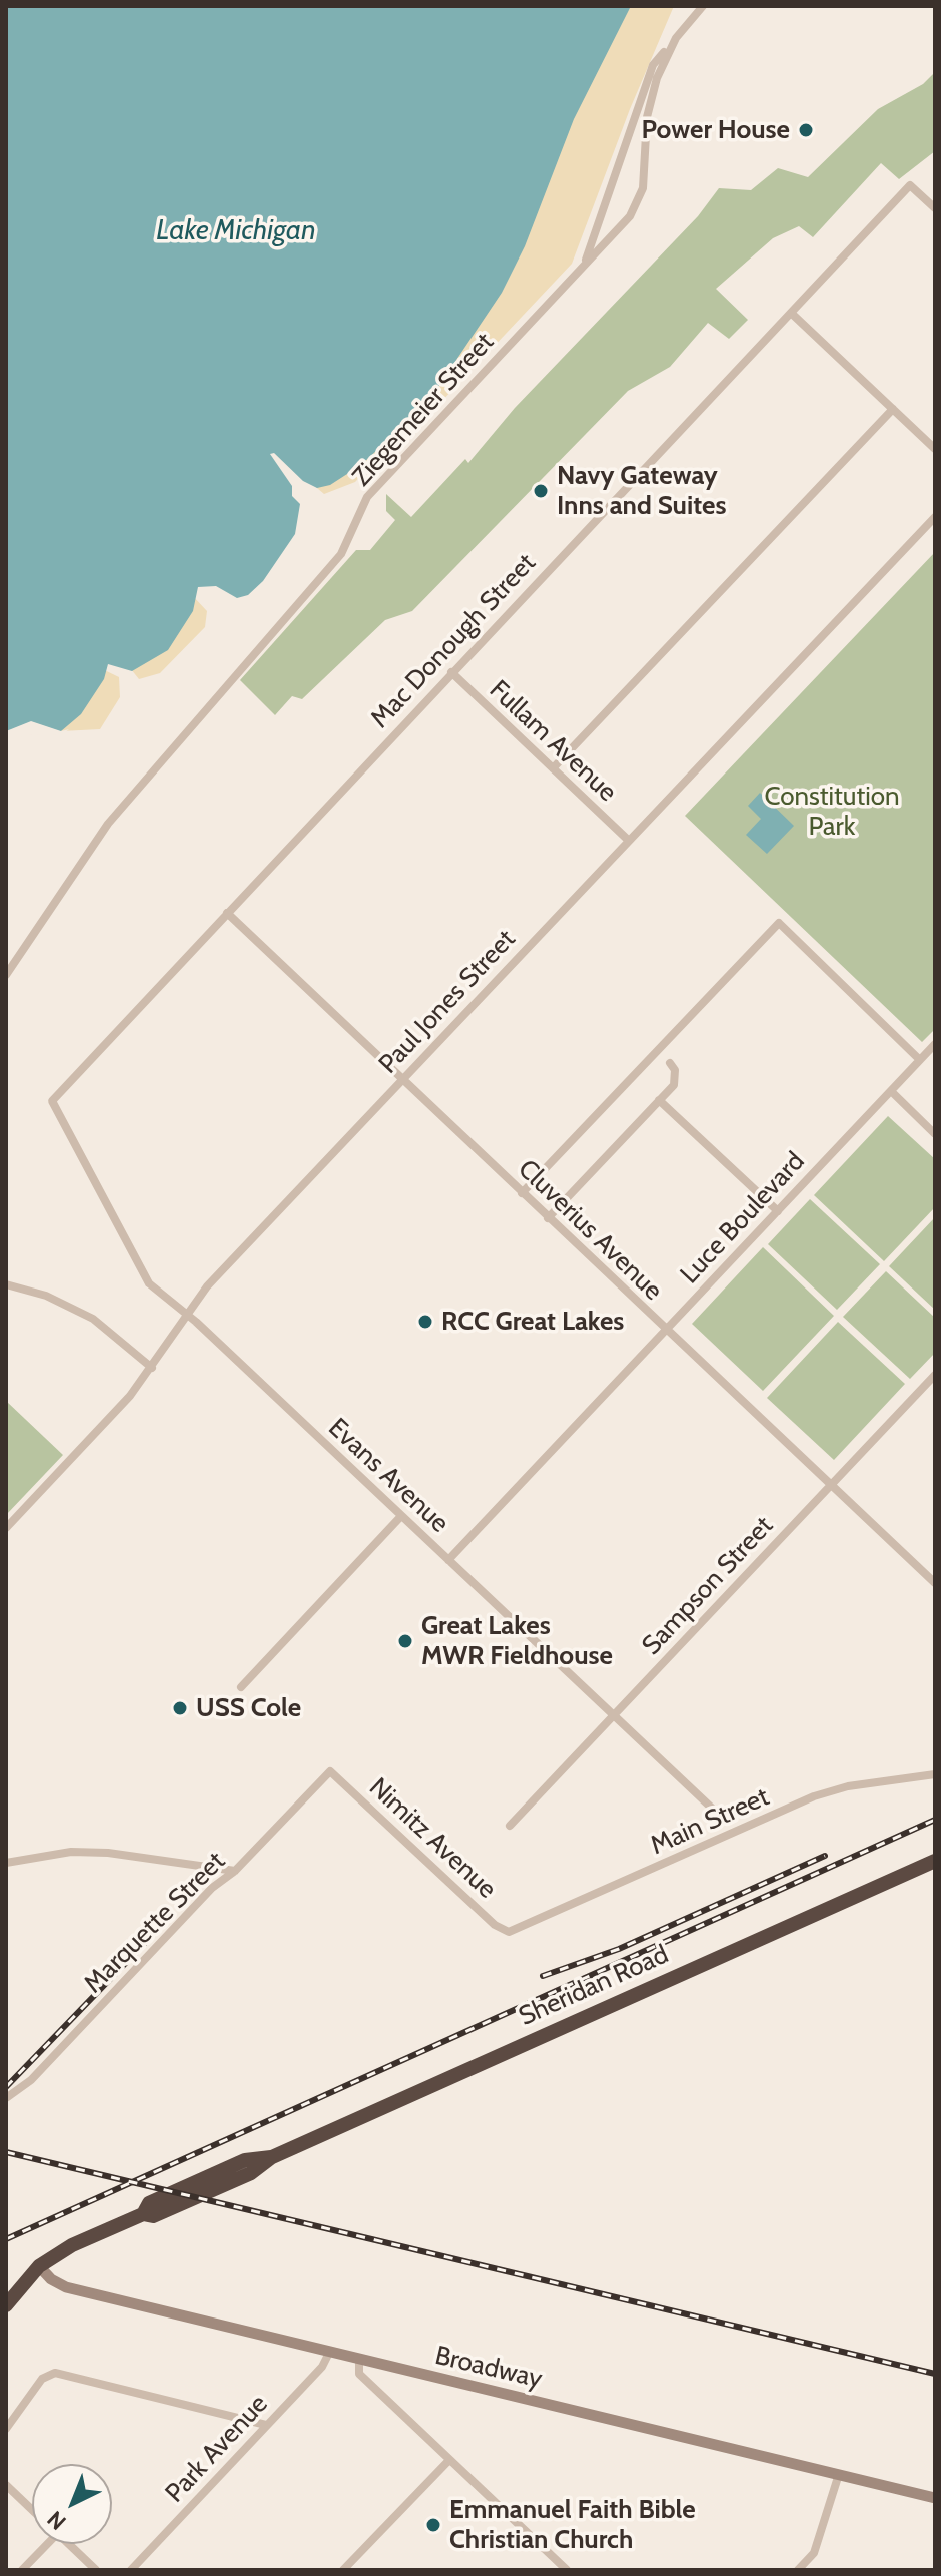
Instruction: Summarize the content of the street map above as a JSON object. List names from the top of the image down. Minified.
{"streets":{"highway":["Sheridan Road"],"street":["Ziegemeier Street","Mac Donough Street","Fullam Avenue","Paul Jones Street","Luce Boulevard","Cluverius Avenue","Evans Avenue","Sampson Street","Main Street","Nimitz Avenue","Marquette Street","Broadway","Park Avenue"]},"crossings":[["Mac Donough Street","Fullam Avenue"],["Mac Donough Street","Cluverius Avenue"],["Mac Donough Street","Evans Avenue"],["Fullam Avenue","Paul Jones Street"],["Paul Jones Street","Cluverius Avenue"],["Paul Jones Street","Evans Avenue"],["Luce Boulevard","Cluverius Avenue"],["Luce Boulevard","Evans Avenue"],["Cluverius Avenue","Sampson Street"],["Evans Avenue","Sampson Street"],["Main Street","Nimitz Avenue"],["Nimitz Avenue","Marquette Street"],["Sheridan Road","Broadway"],["Broadway","Park Avenue"]],"water":["Lake Michigan"],"parks":["Constitution Park"],"places":["Power House","Navy Gateway Inns and Suites","RCC Great Lakes","Great Lakes MWR Fieldhouse","USS Cole","Emmanuel Faith Bible Christian Church"],"north":"bottom left"}
